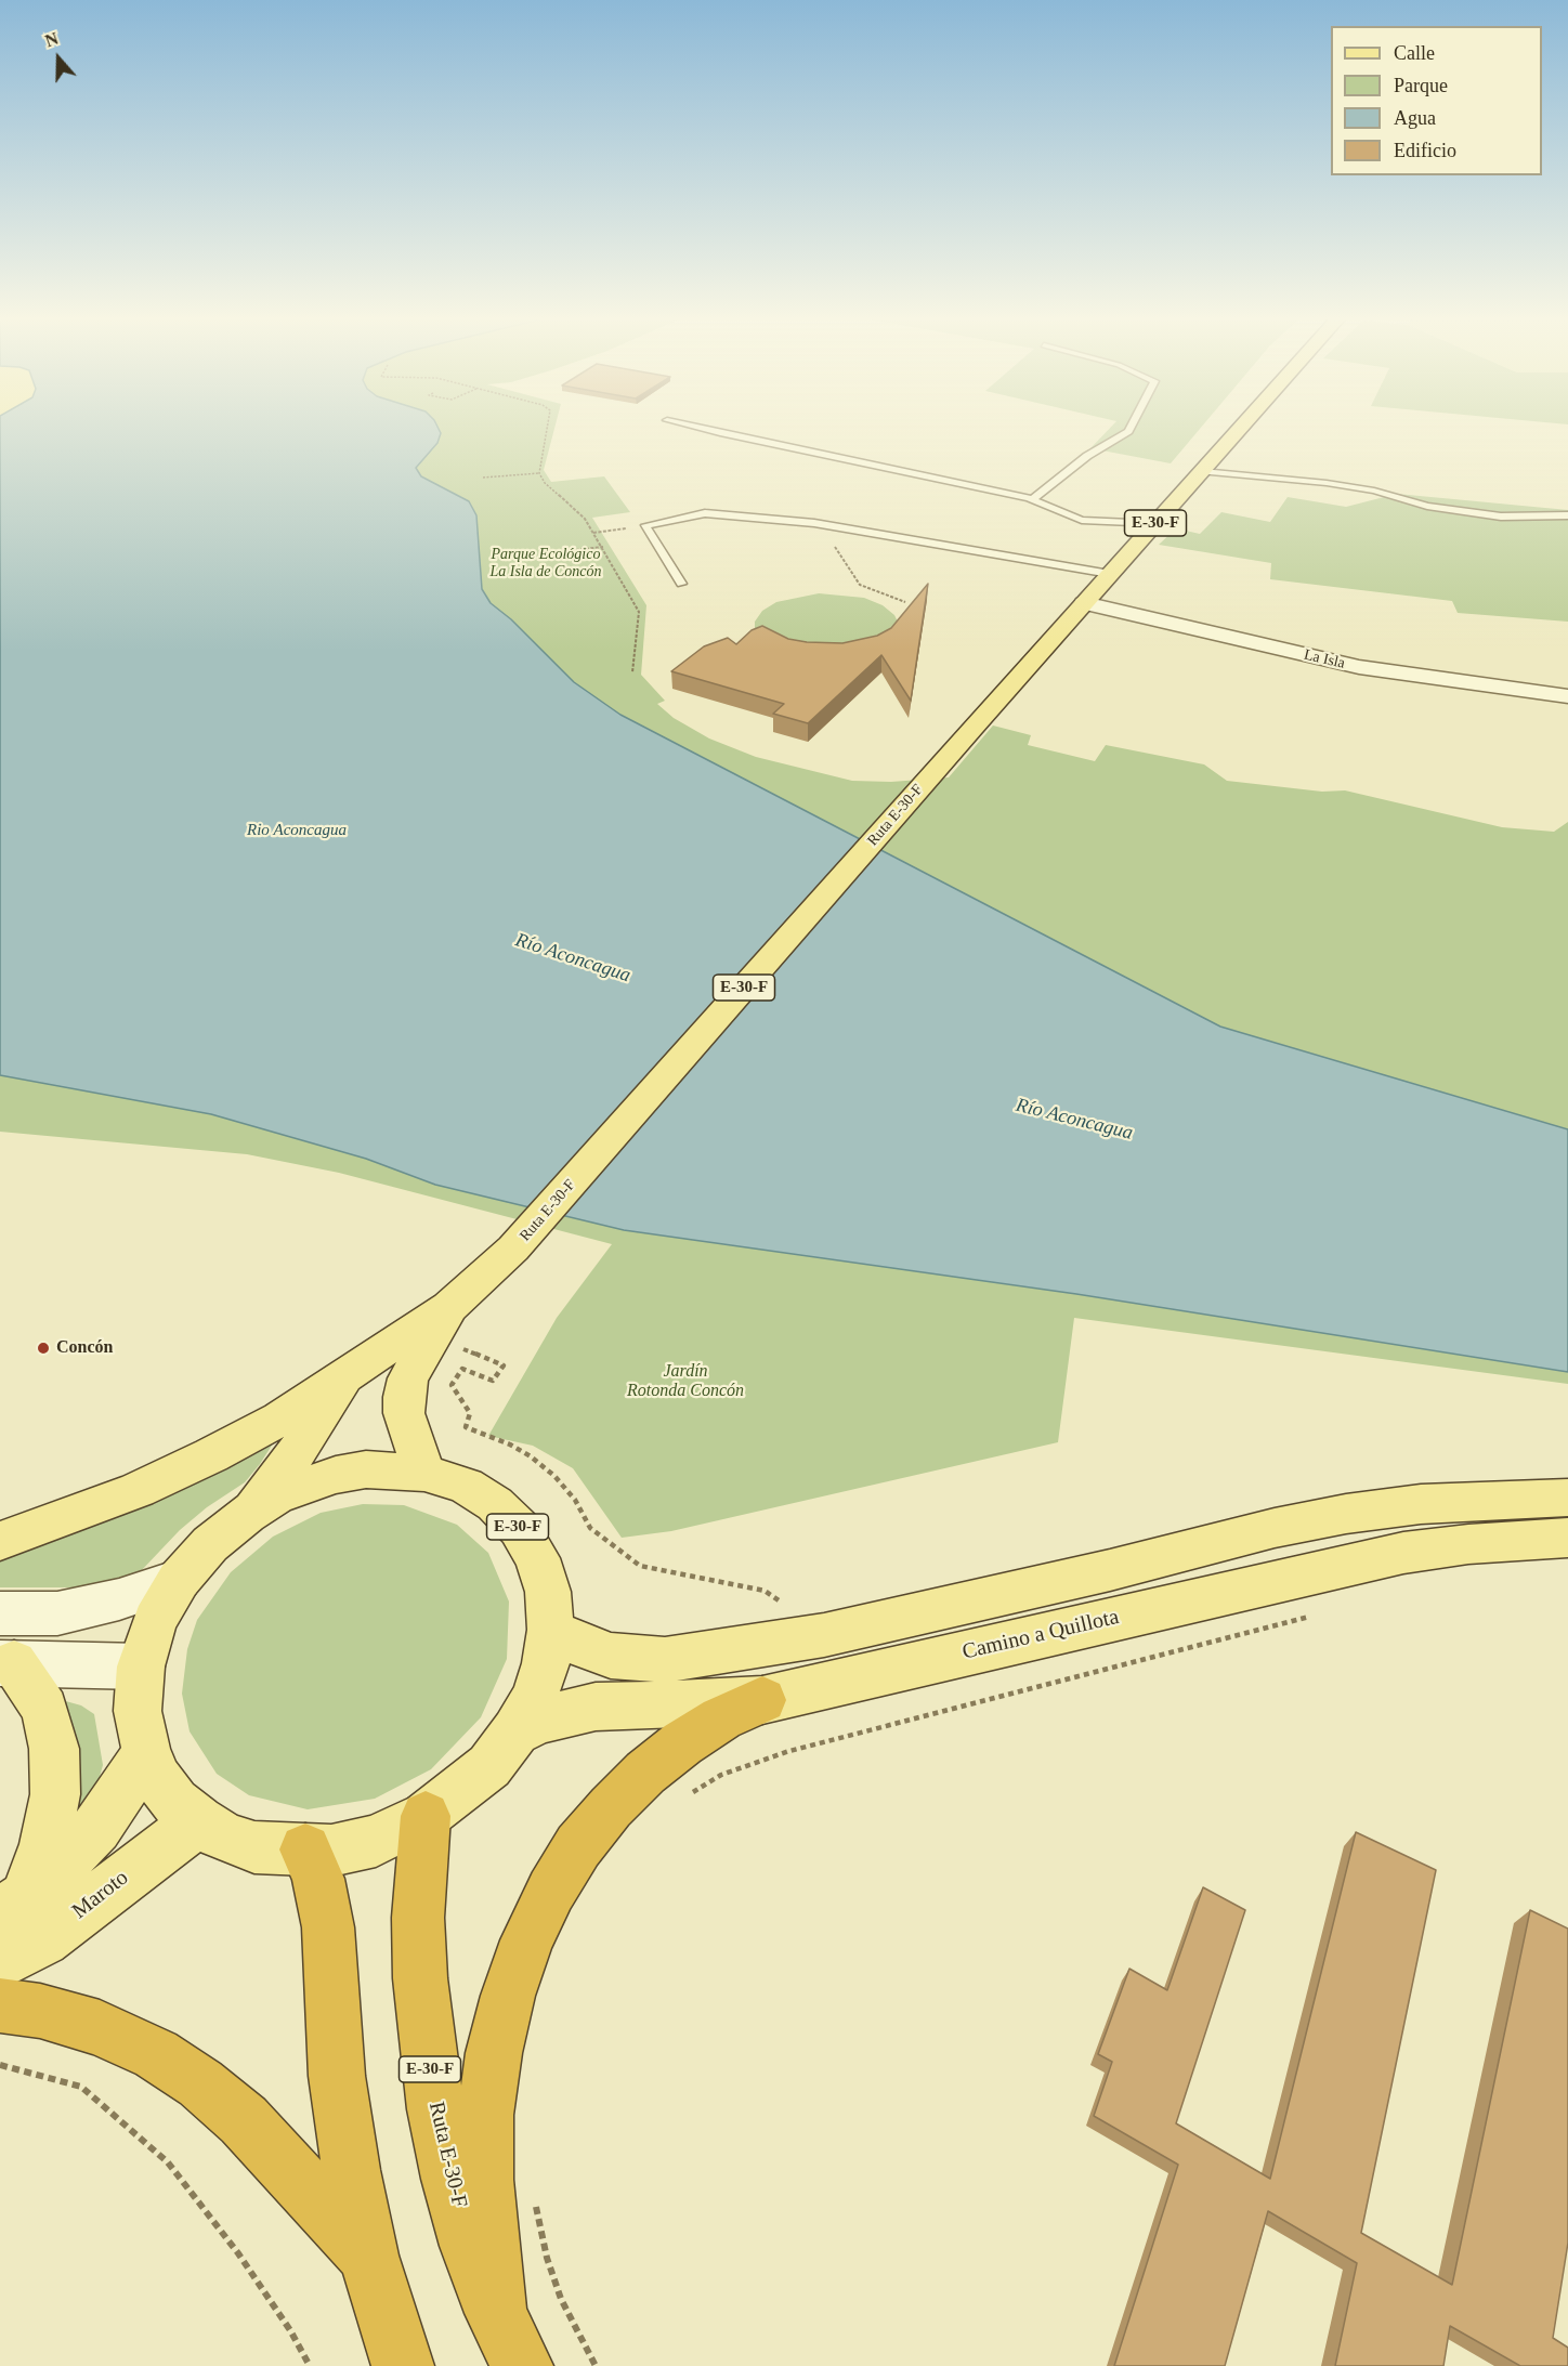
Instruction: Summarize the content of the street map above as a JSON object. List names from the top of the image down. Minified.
{"streets":{"highway":["E-30-F","Ruta E-30-F"],"main road":["Camino a Quillota","Maroto"],"street":["La Isla"]},"crossings":[["E-30-F","Ruta E-30-F"],["E-30-F","Camino a Quillota"],["E-30-F","Maroto"],["La Isla","Ruta E-30-F"]],"water":["Rio Aconcagua","Río Aconcagua"],"parks":["Parque Ecológico La Isla de Concón","Jardín Rotonda Concón"],"places":["Concón"],"legend":["Calle","Parque","Agua","Edificio"],"north":"top"}
